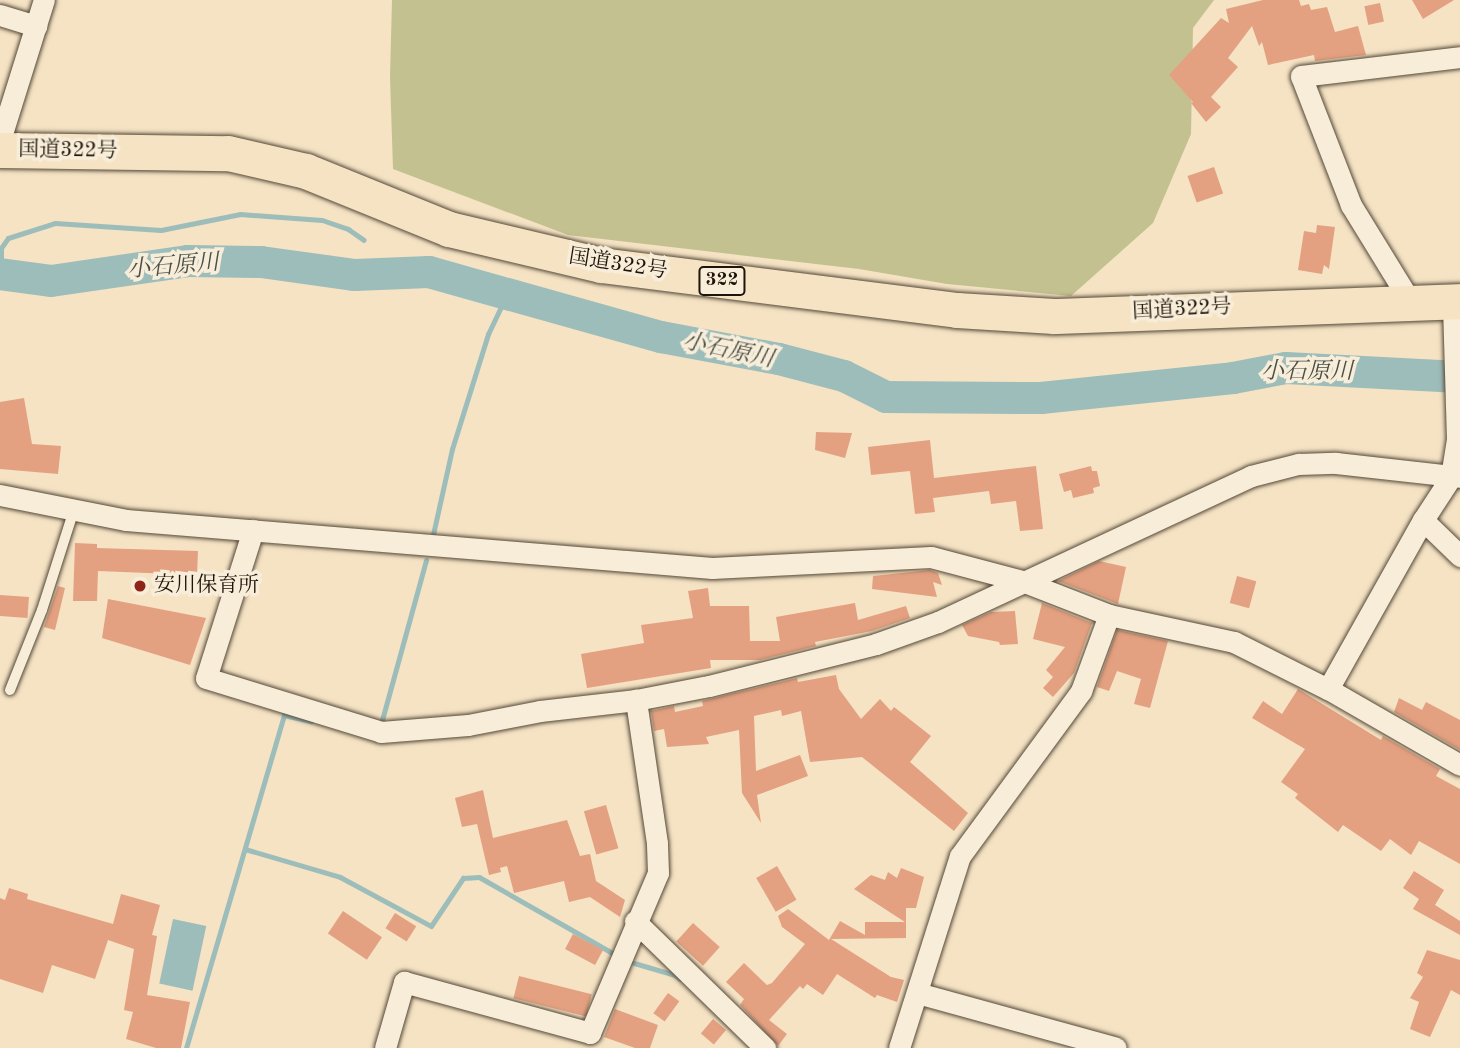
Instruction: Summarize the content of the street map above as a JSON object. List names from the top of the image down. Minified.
{"streets":{"highway":["国道322号","322"]},"water":["小石原川"],"places":["安川保育所"]}
